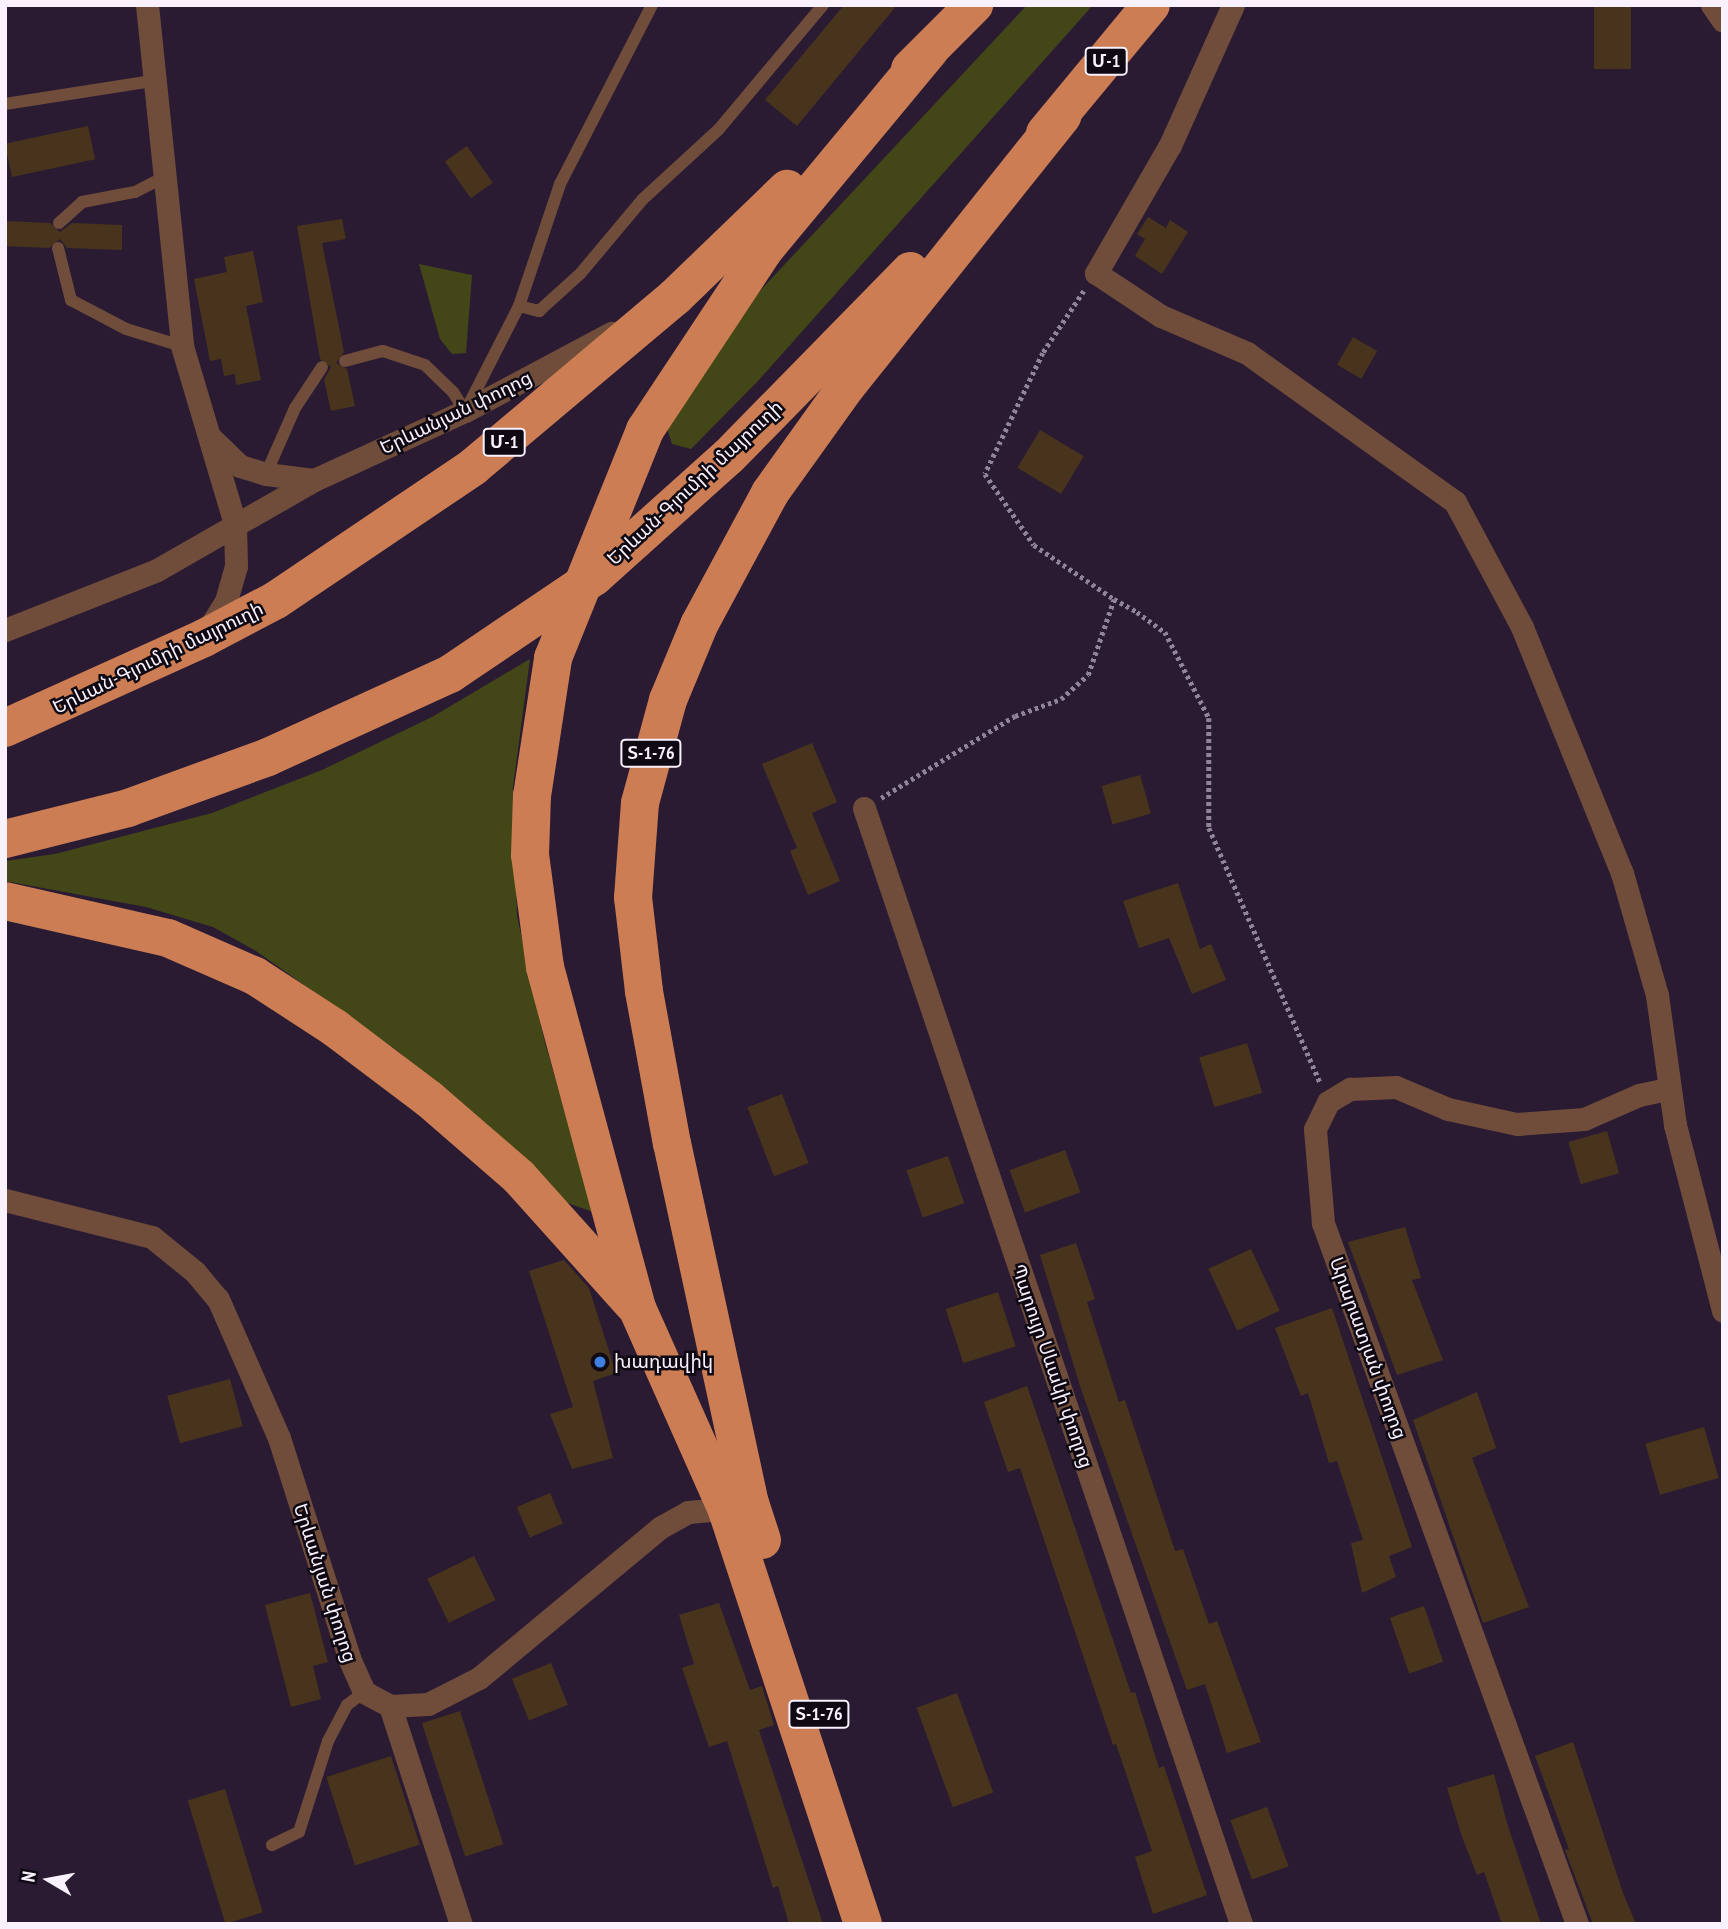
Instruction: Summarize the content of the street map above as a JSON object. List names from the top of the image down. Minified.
{"streets":{"highway":["Մ-1","Երևան-Գյումրի մայրուղի","Տ-1-76"],"street":["Երևանյան փողոց","Արարատյան փողոց","Պարույր Սևակի փողոց"]},"crossings":[["Երևանյան փողոց","Երևան-Գյումրի մայրուղի"],["Երևան-Գյումրի մայրուղի","Տ-1-76"]],"places":["խադավիկ"],"north":"left"}
